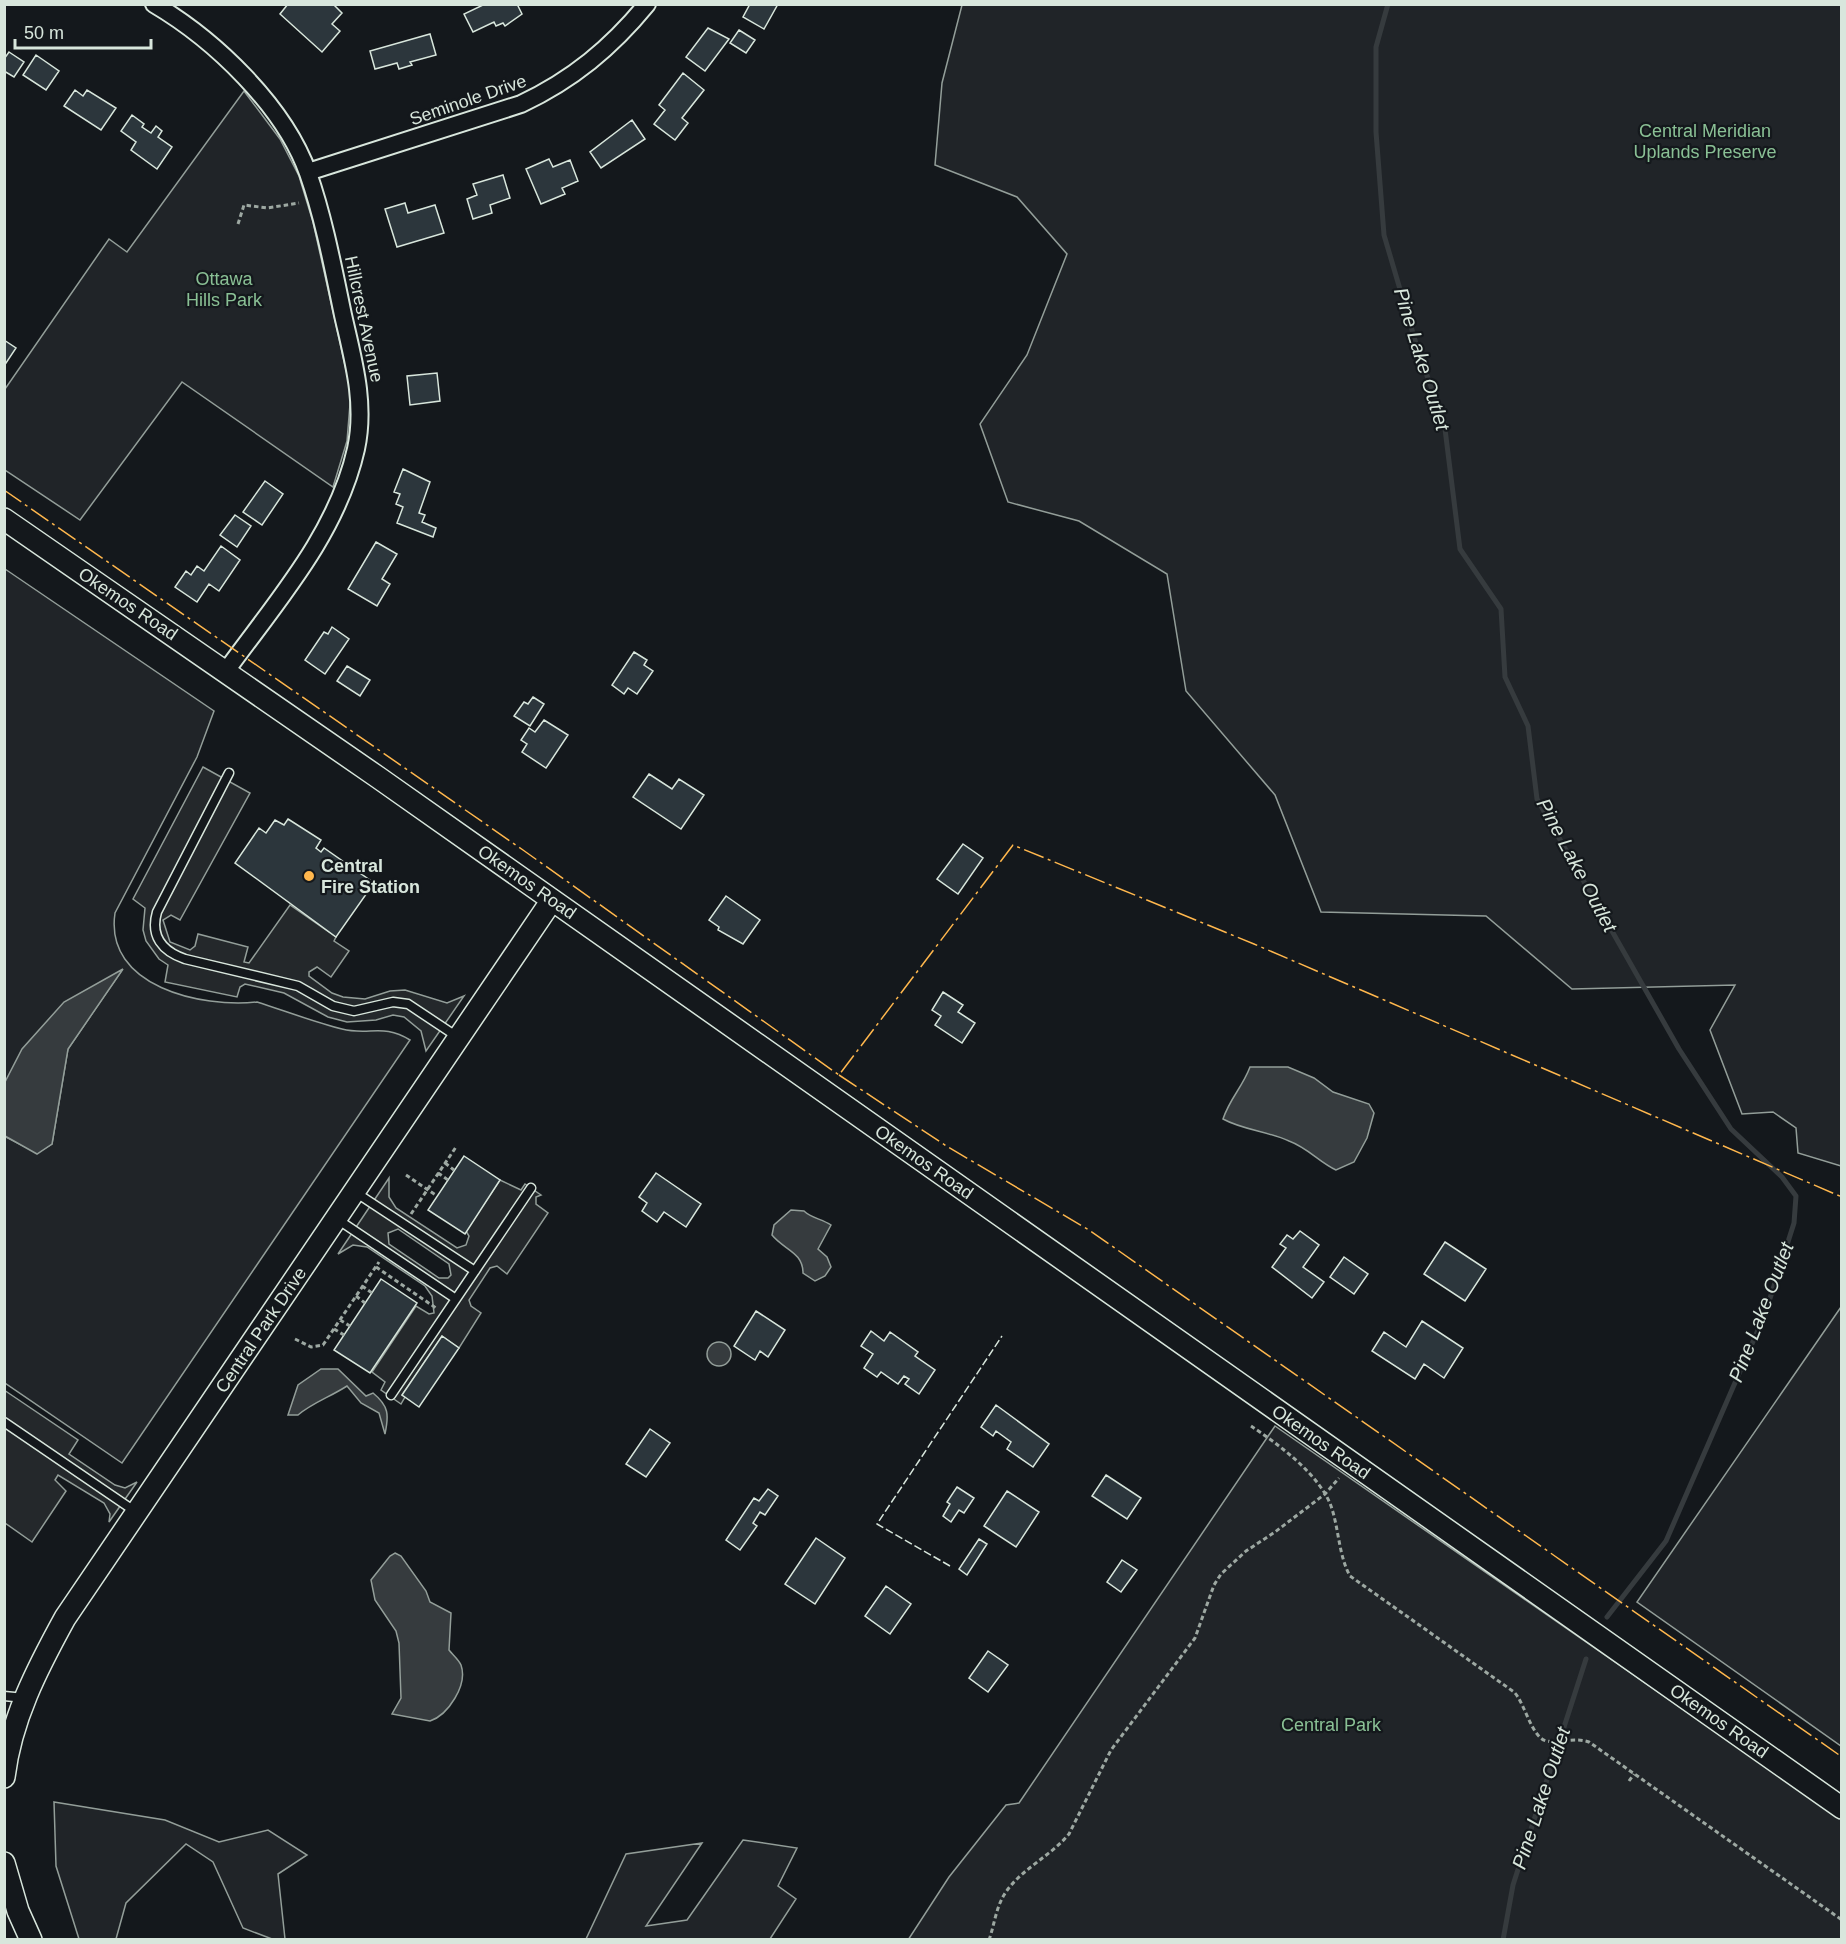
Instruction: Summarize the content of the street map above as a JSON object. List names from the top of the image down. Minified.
{"streets":{"street":["Seminole Drive","Hillcrest Avenue","Okemos Road","Central Park Drive"]},"crossings":[["Seminole Drive","Hillcrest Avenue"],["Hillcrest Avenue","Okemos Road"],["Okemos Road","Central Park Drive"]],"water":["Pine Lake Outlet"],"parks":["Central Meridian Uplands Preserve","Ottawa Hills Park","Central Park"],"places":["Central Fire Station"],"scale_bar":"50 m"}
